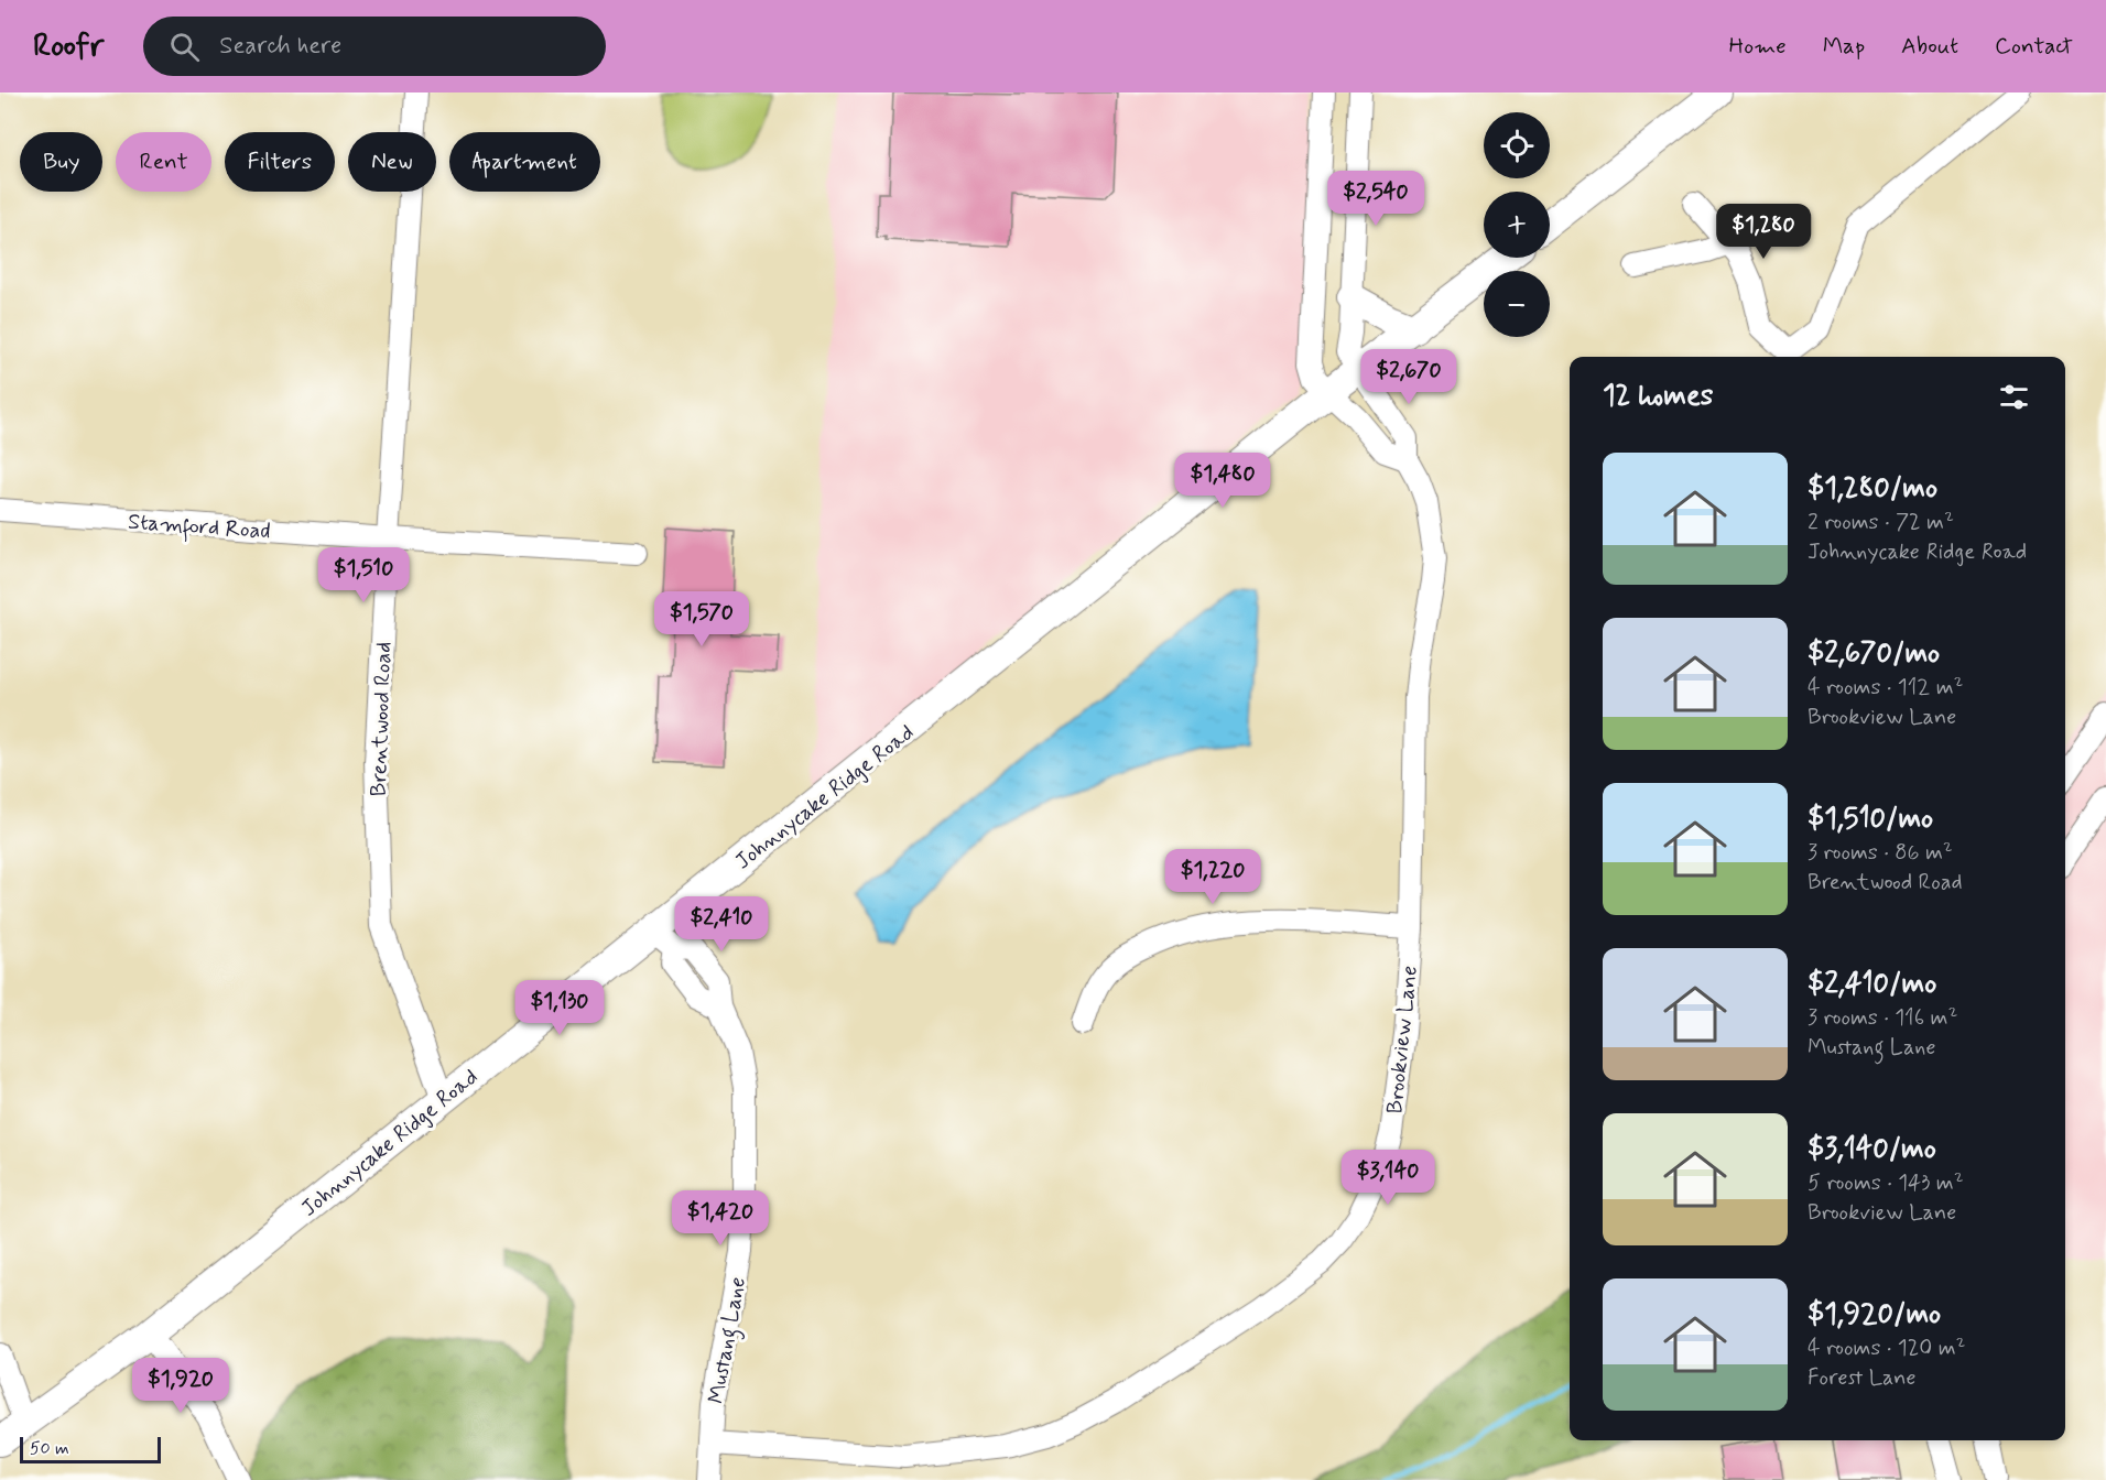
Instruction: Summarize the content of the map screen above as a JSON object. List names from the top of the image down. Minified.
{"streets":{"main road":["Johnnycake Ridge Road"],"street":["Stamford Road","Brentwood Road","Brookview Lane","Mustang Lane"]},"crossings":[["Stamford Road","Brentwood Road"],["Brentwood Road","Johnnycake Ridge Road"],["Johnnycake Ridge Road","Brookview Lane"],["Johnnycake Ridge Road","Mustang Lane"],["Brookview Lane","Mustang Lane"]],"scale_bar":"50 m","page":{"header":"Roofr","search":"Search here","nav":["Home","Map","About","Contact"],"map_buttons":["+","−"],"chip":["Buy","Rent","Filters","New","Apartment"],"price":["$2,540","$1,280","$2,670","$1,480","$1,510","$1,570","$1,220","$2,410","$1,130","$3,140","$1,420","$1,920"],"heading":"12 homes","list":[{"name":"$1,280/mo","note":"2 rooms · 72 m² · Johnnycake Ridge Road"},{"name":"$2,670/mo","note":"4 rooms · 112 m² · Brookview Lane"},{"name":"$1,510/mo","note":"3 rooms · 86 m² · Brentwood Road"},{"name":"$2,410/mo","note":"3 rooms · 116 m² · Mustang Lane"},{"name":"$3,140/mo","note":"5 rooms · 143 m² · Brookview Lane"},{"name":"$1,920/mo","note":"4 rooms · 120 m² · Forest Lane"}],"scale":"50 m"}}
